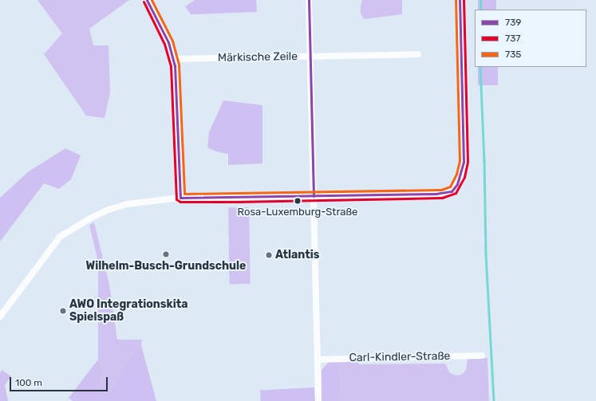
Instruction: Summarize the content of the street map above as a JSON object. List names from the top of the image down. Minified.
{"streets":{"street":["Märkische Zeile","Carl-Kindler-Straße"]},"places":["Rosa-Luxemburg-Straße","Wilhelm-Busch-Grundschule","Atlantis","AWO Integrationskita Spielspaß"],"lines":["transit line 739","transit line 737","transit line 735"],"legend":["739","737","735"],"scale_bar":"100 m"}
